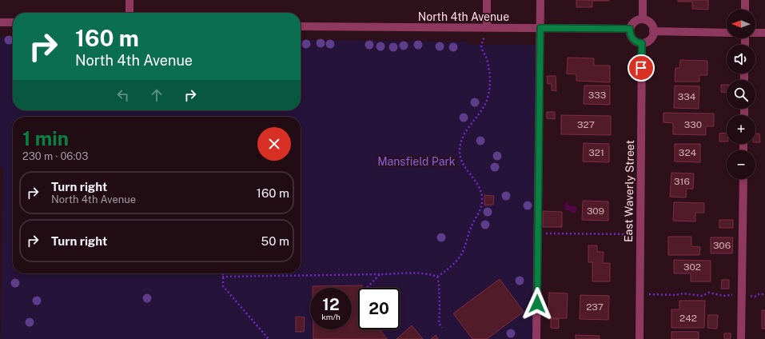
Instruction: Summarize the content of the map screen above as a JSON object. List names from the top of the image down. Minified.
{"streets":{"street":["North 4th Avenue","East Waverly Street"]},"crossings":[["North 4th Avenue","East Waverly Street"]],"parks":["Mansfield Park"],"house_numbers":["333","334","327","330","321","324","316","309","306","302","237","242"],"north":"left","page":{"map_buttons":["+","−"],"turn":["160 m","North 4th Avenue"],"heading":["1 min","230 m · 06:03"],"list":[{"name":"Turn right","note":"North 4th Avenue","value":"160 m"},{"name":"Turn right","value":"50 m"}],"speed":"12 km/h","limit":"20"}}
